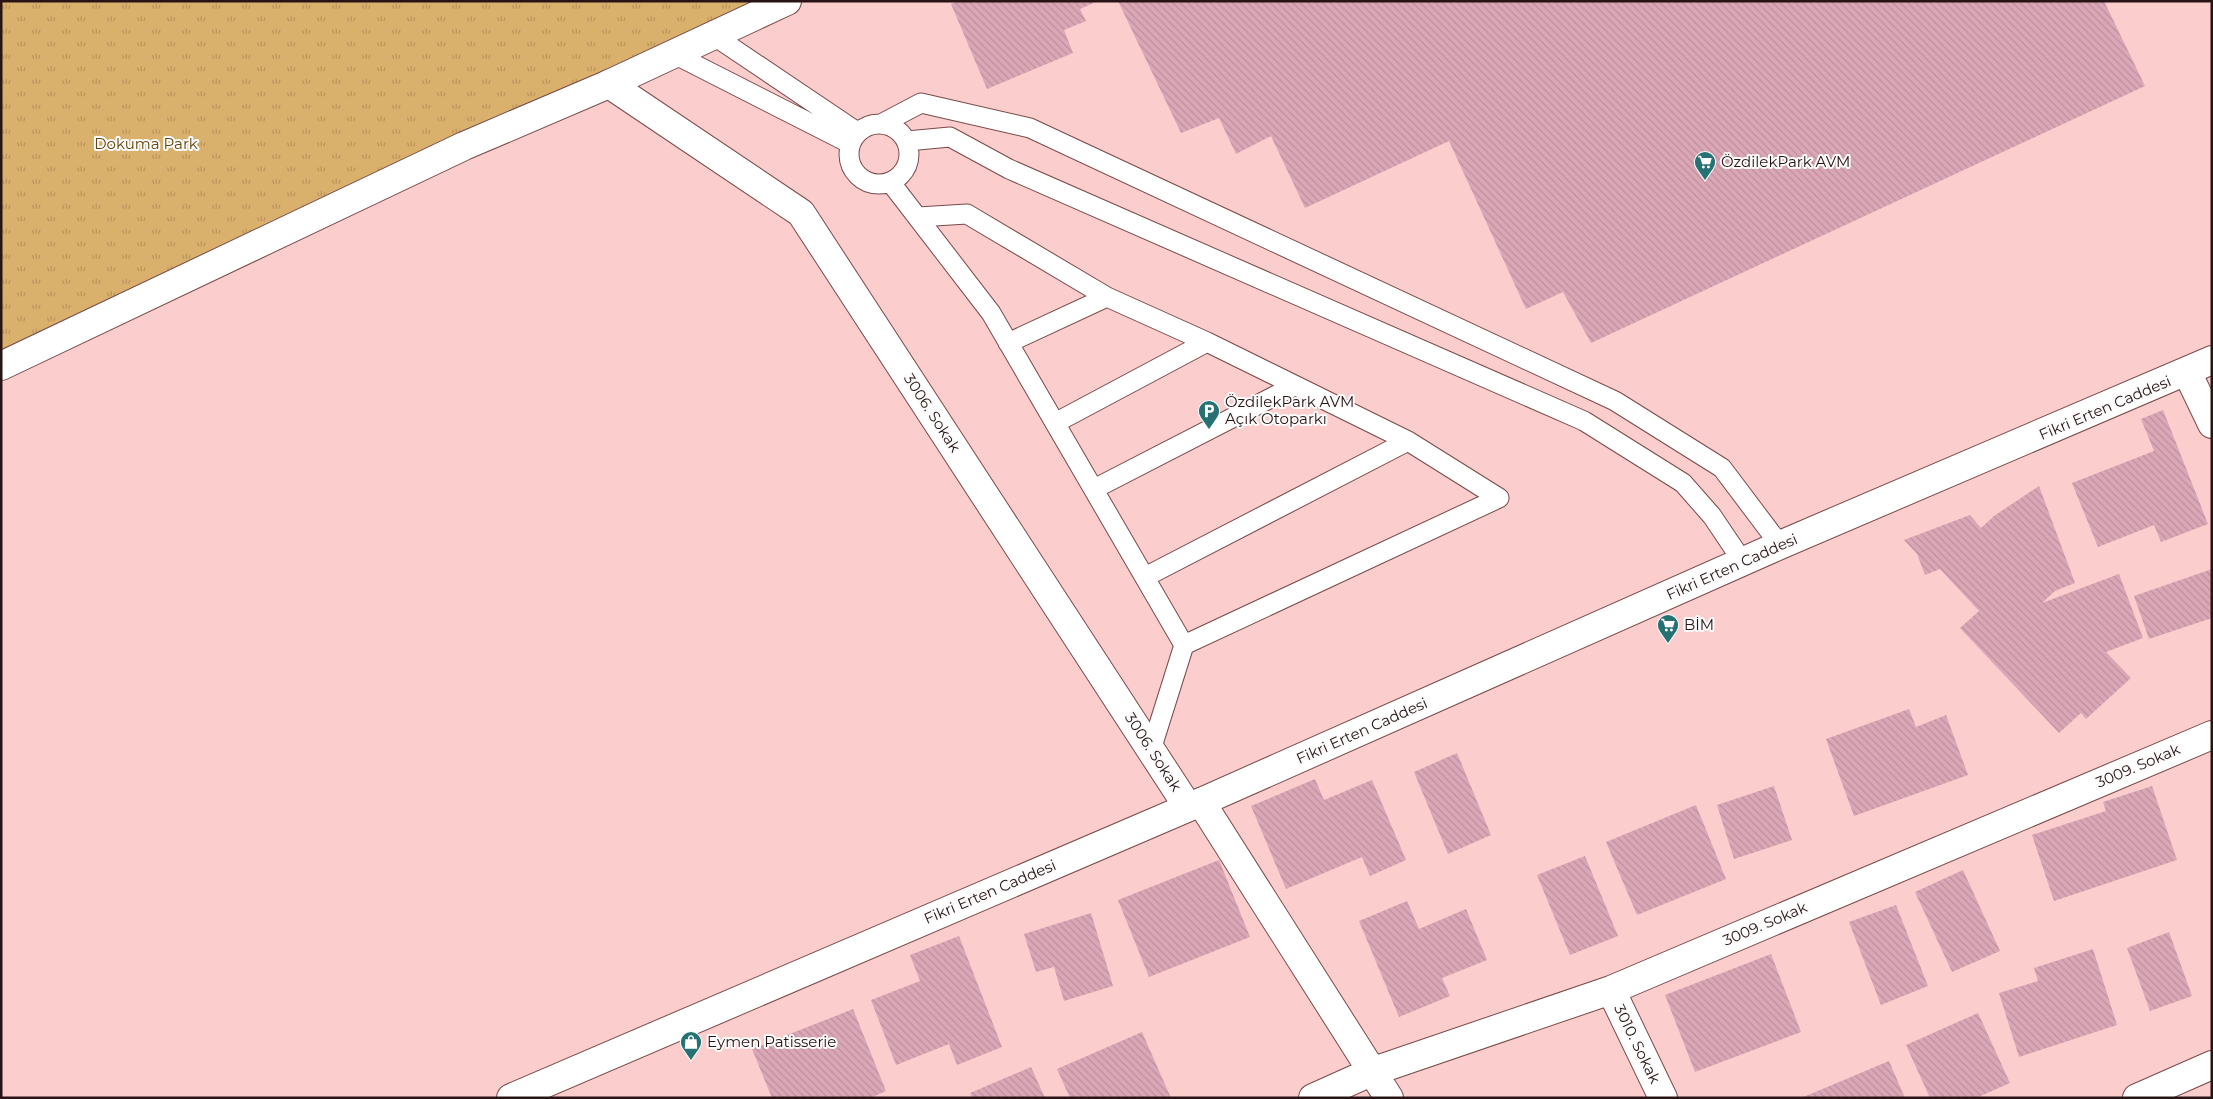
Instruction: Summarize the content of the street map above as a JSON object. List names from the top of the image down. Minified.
{"streets":{"street":["Fikri Erten Caddesi","3006. Sokak","3009. Sokak","3010. Sokak"]},"crossings":[["Fikri Erten Caddesi","3006. Sokak"],["3006. Sokak","3009. Sokak"],["3009. Sokak","3010. Sokak"]],"parks":["Dokuma Park"],"places":{"supermarket":["ÖzdilekPark AVM","BİM"],"parking":["ÖzdilekPark AVM Açık Otoparkı"],"shop":["Eymen Patisserie"]}}
